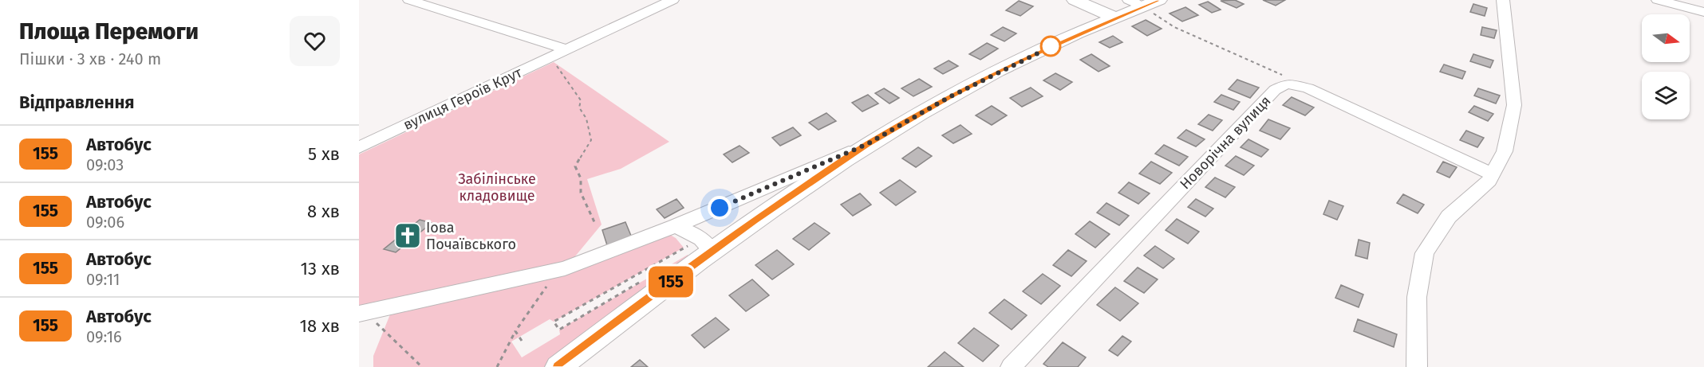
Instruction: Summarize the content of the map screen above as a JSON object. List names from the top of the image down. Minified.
{"streets":{"street":["вулиця Героїв Крут","Новорічна вулиця"]},"parks":["Забілінське кладовище"],"places":{"church":["Іова Почаївського"]},"lines":["bus line 155"],"north":"right","page":{"heading":[["Площа Перемоги","Пішки · 3 хв · 240 m"],"Відправлення"],"on_map":"155","list":[{"mark":"155","name":"Автобус","note":"09:03","value":"5 хв"},{"mark":"155","name":"Автобус","note":"09:06","value":"8 хв"},{"mark":"155","name":"Автобус","note":"09:11","value":"13 хв"},{"mark":"155","name":"Автобус","note":"09:16","value":"18 хв"}]}}
